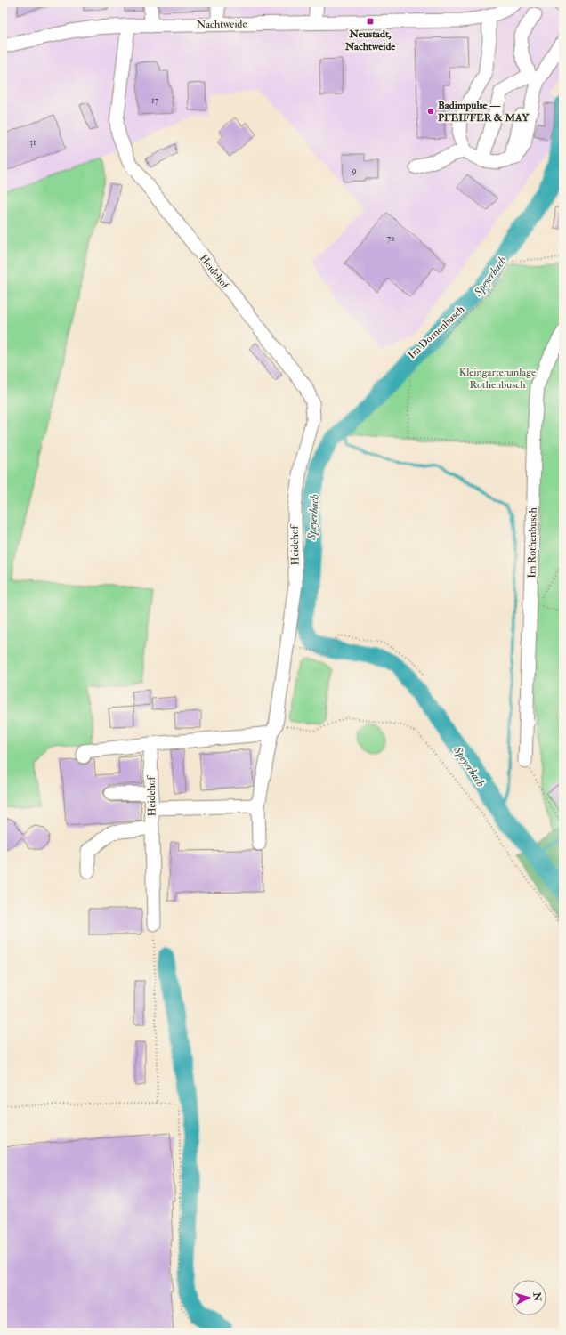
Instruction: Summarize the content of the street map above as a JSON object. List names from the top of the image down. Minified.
{"streets":{"street":["Nachtweide","Heidehof","Im Rothenbusch"],"path":["Im Dornenbusch"]},"crossings":[["Nachtweide","Heidehof"],["Im Dornenbusch","Im Rothenbusch"]],"water":["Speyerbach"],"parks":["Kleingartenanlage Rothenbusch"],"places":{"transit":["Neustadt, Nachtweide"],"other":["Badimpulse — PFEIFFER & MAY"]},"house_numbers":["17","31","9","7a"],"north":"right"}
